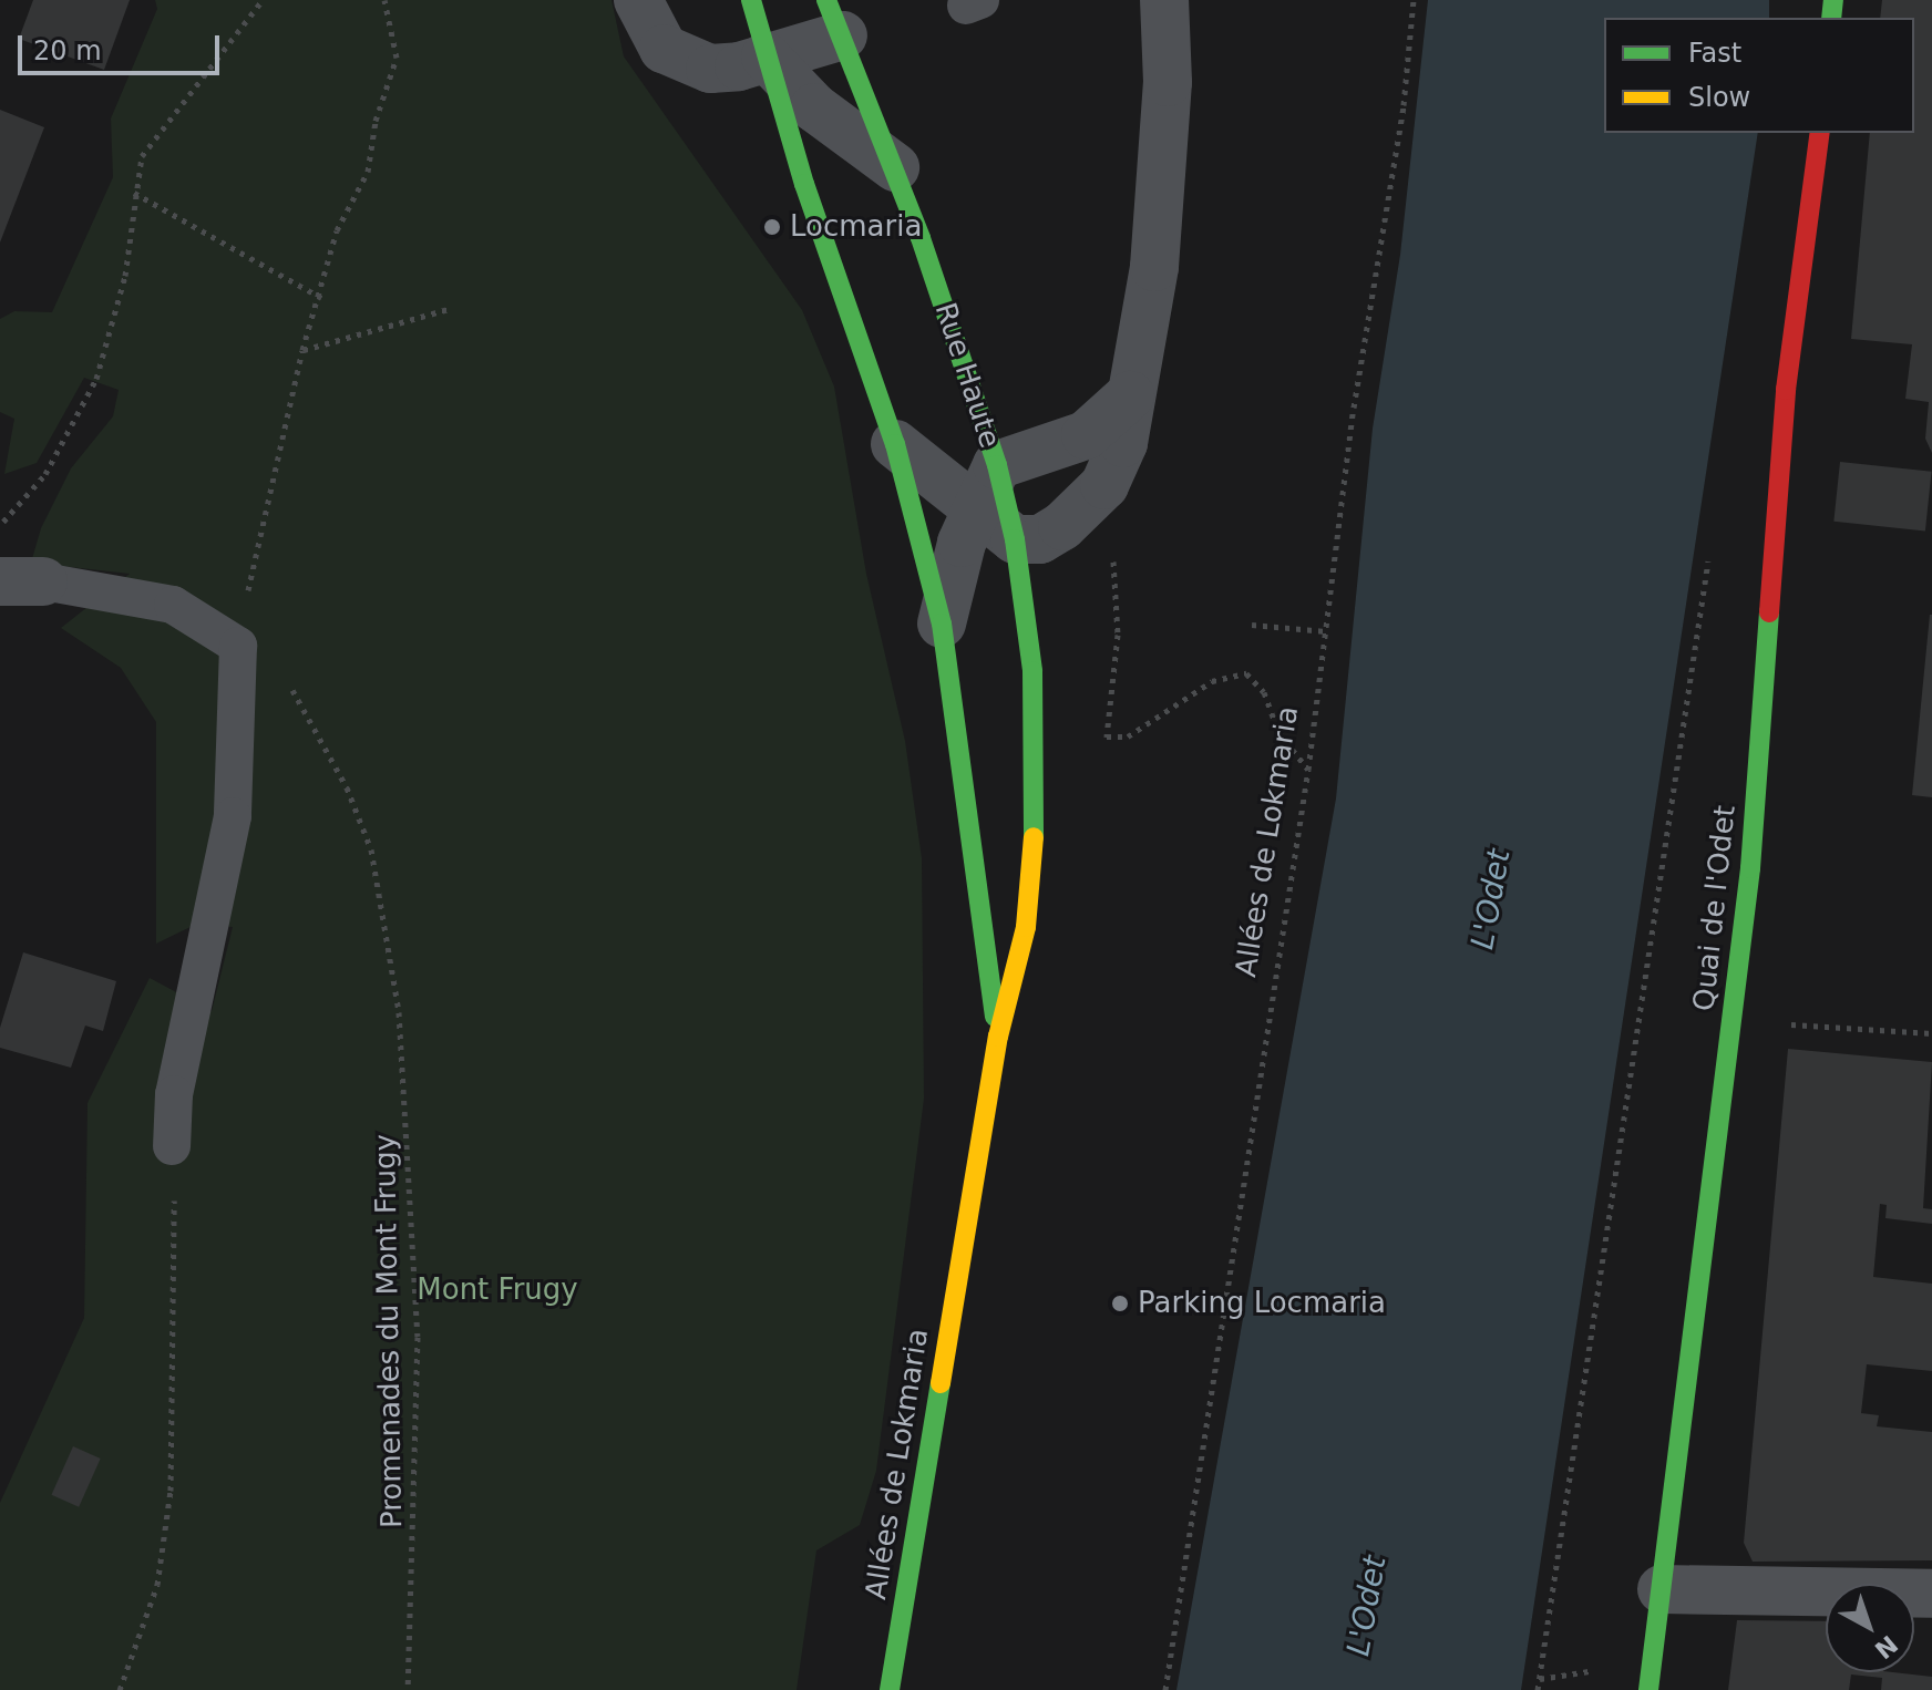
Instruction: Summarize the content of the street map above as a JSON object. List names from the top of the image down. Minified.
{"streets":{"main road":["Rue Haute","Allées de Lokmaria","Quai de l'Odet"],"path":["Promenades du Mont Frugy"]},"crossings":[["Rue Haute","Allées de Lokmaria"]],"water":["L'Odet"],"parks":["Mont Frugy"],"places":["Locmaria","Parking Locmaria"],"legend":["Fast","Slow"],"scale_bar":"20 m","north":"bottom right"}
